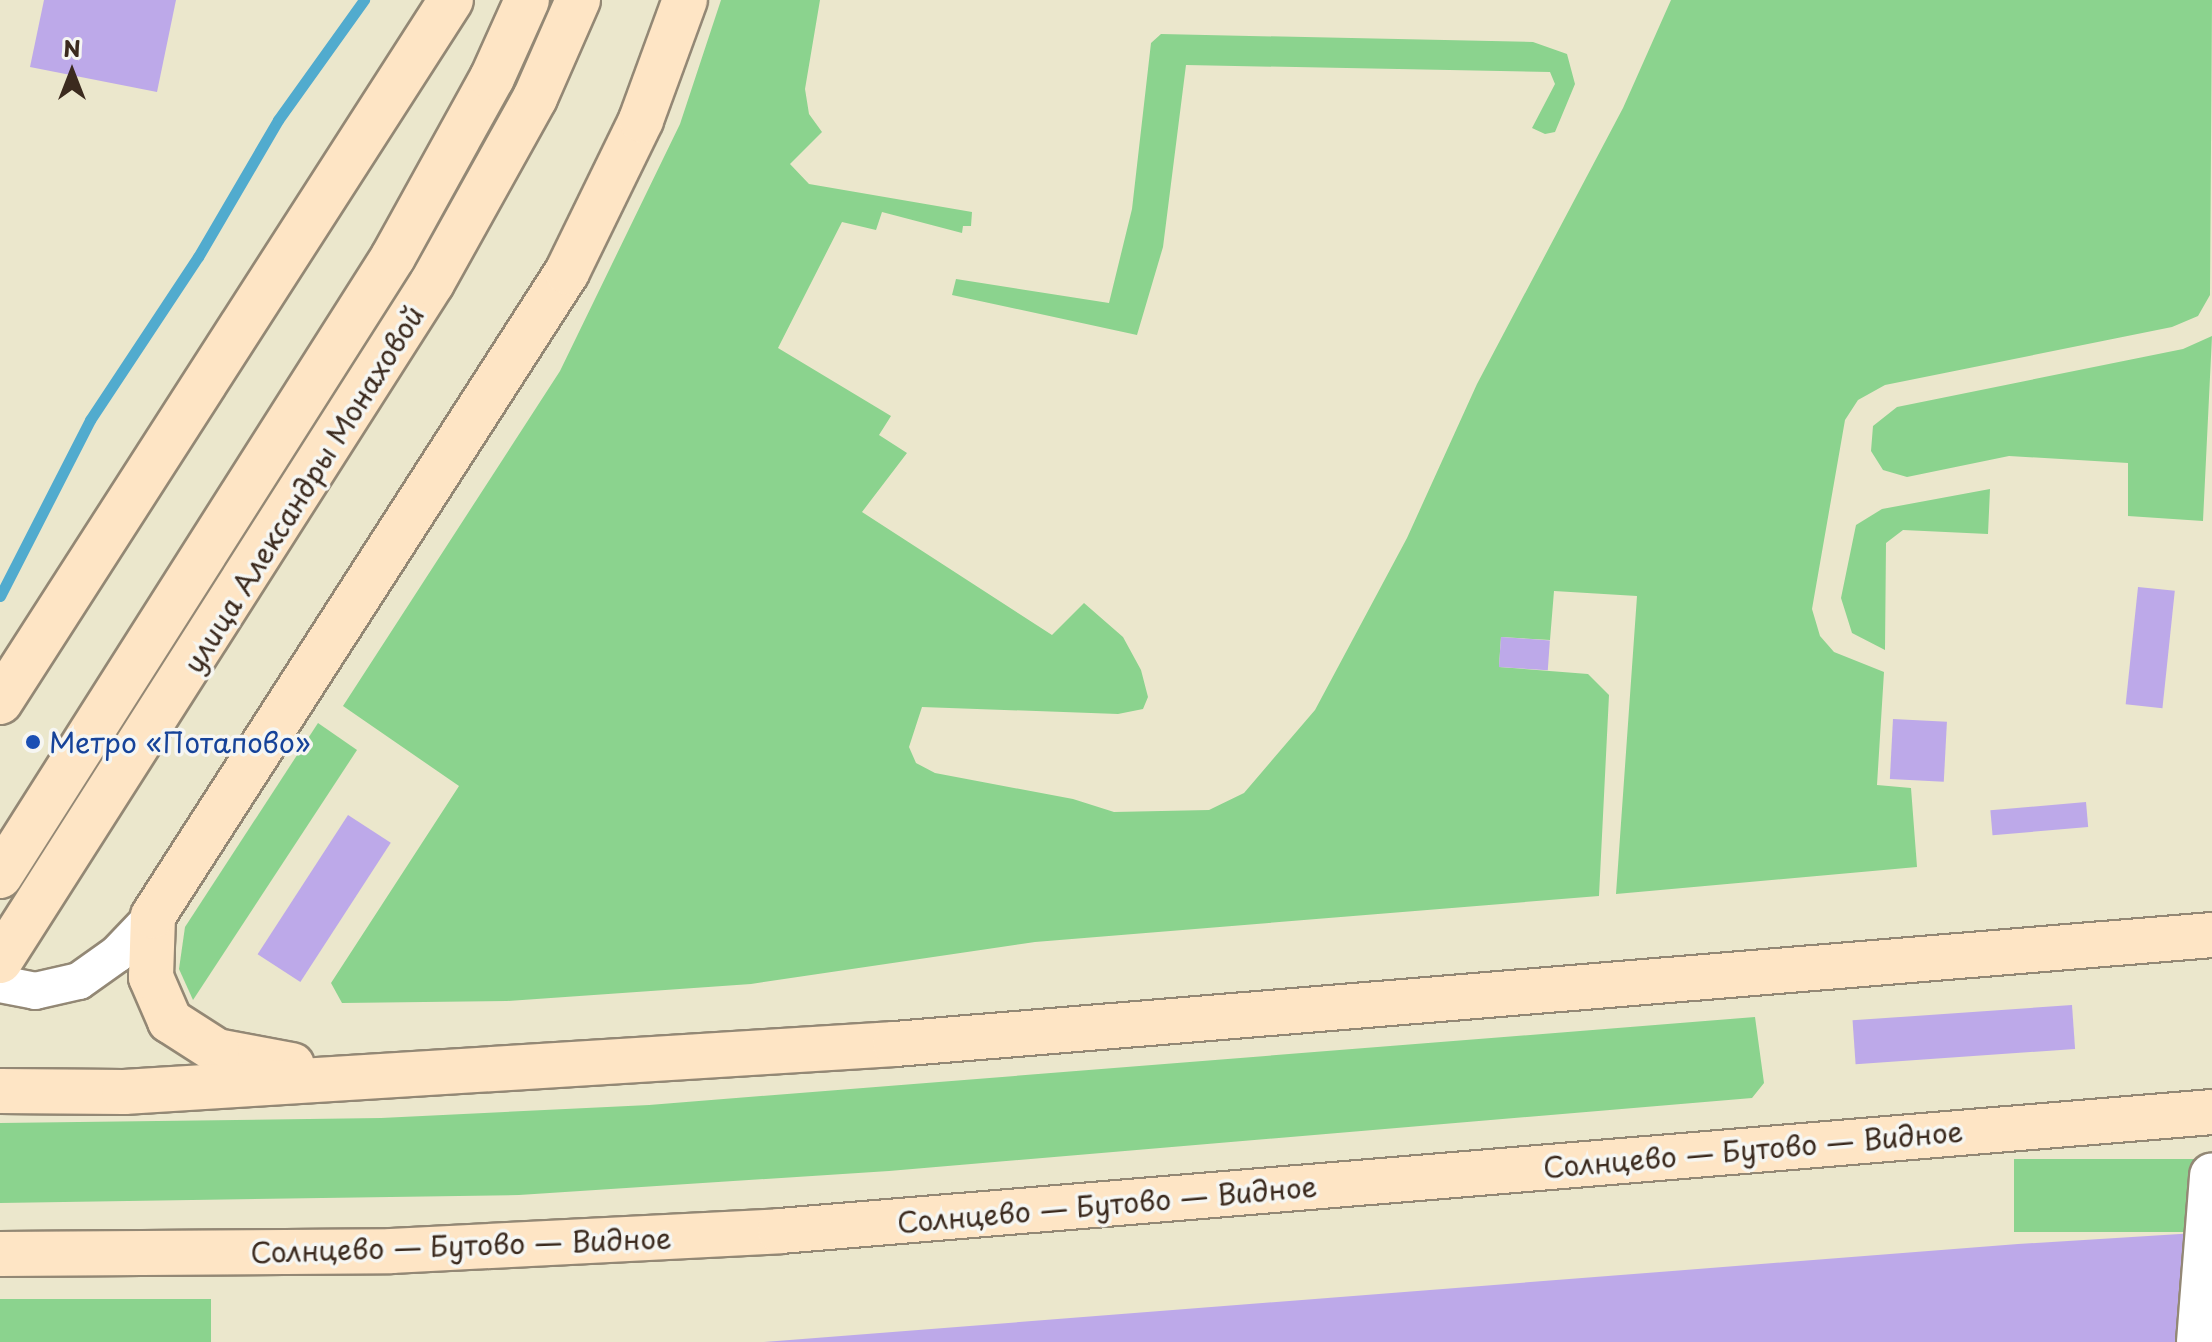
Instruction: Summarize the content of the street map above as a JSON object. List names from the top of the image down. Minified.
{"streets":{"main road":["улица Александры Монаховой","Солнцево — Бутово — Видное"]},"places":["Метро «Потапово»"],"north":"top"}
